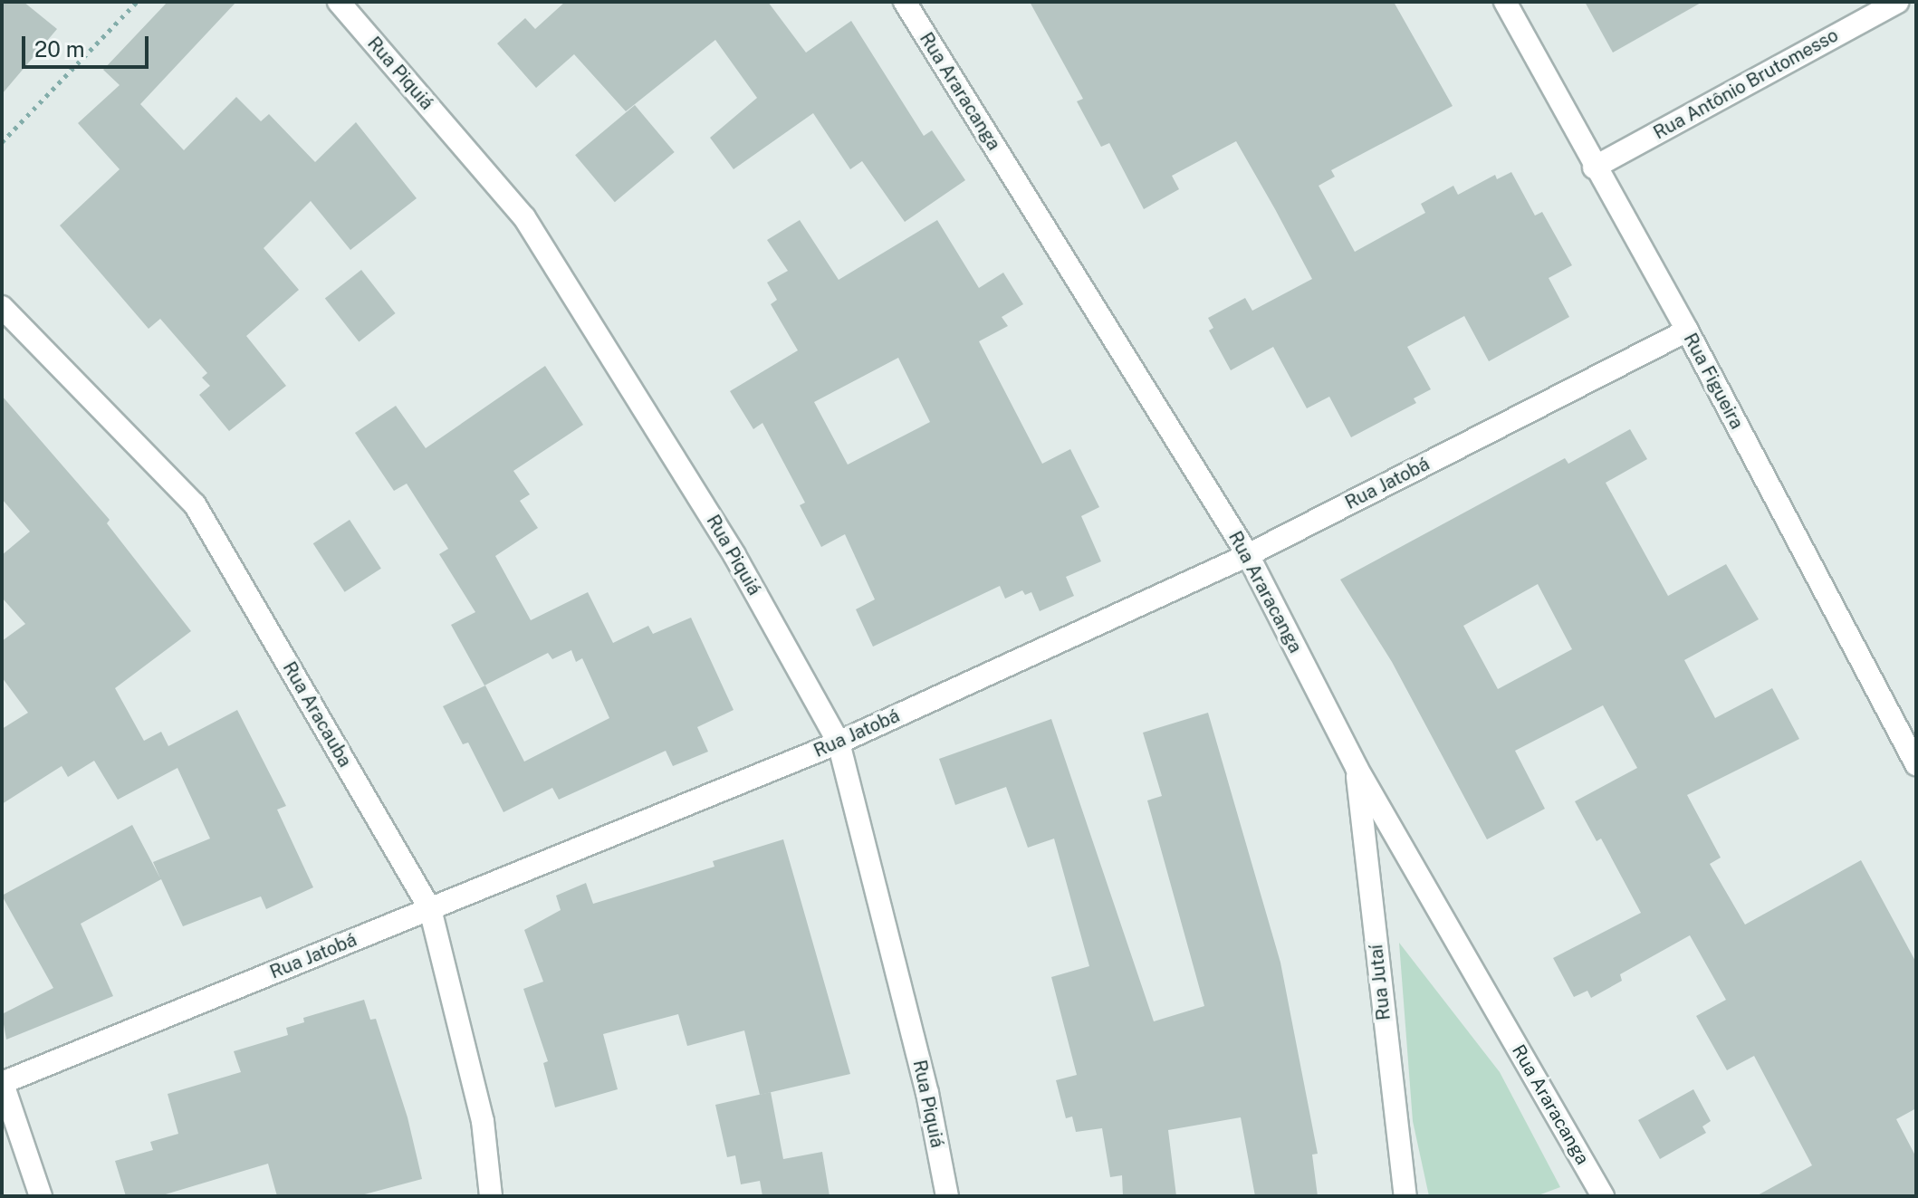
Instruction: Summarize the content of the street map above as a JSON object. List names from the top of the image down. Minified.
{"streets":{"street":["Rua Piquiá","Rua Antônio Brutomesso","Rua Araracanga","Rua Figueira","Rua Jatobá","Rua Aracauba","Rua Jutaí"]},"crossings":[["Rua Piquiá","Rua Jatobá"],["Rua Antônio Brutomesso","Rua Figueira"],["Rua Araracanga","Rua Jatobá"],["Rua Araracanga","Rua Jutaí"],["Rua Figueira","Rua Jatobá"],["Rua Jatobá","Rua Aracauba"]],"scale_bar":"20 m"}
